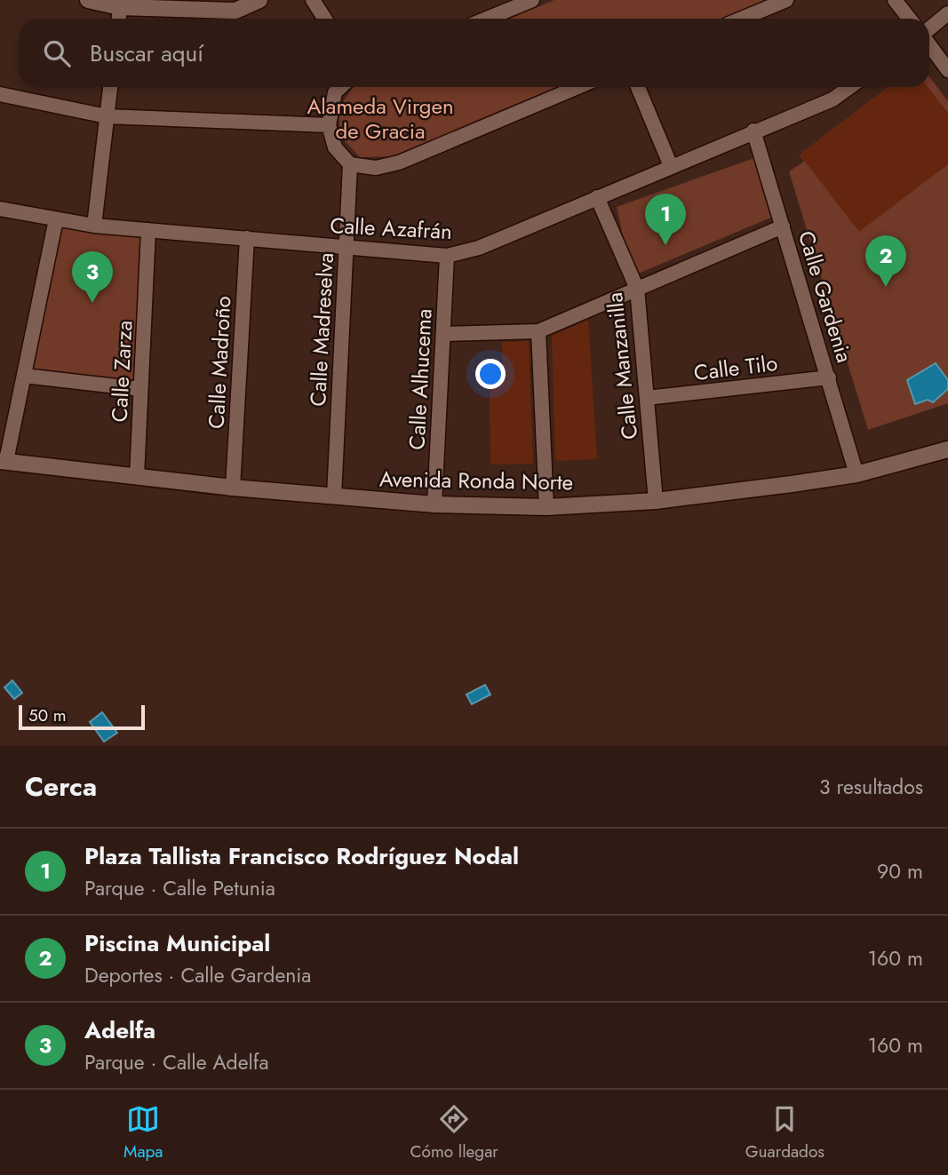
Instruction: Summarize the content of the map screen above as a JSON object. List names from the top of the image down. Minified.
{"streets":{"street":["Calle Azafrán","Calle Gardenia","Calle Madreselva","Calle Madroño","Calle Manzanilla","Calle Tilo","Calle Zarza","Calle Alhucema","Avenida Ronda Norte"]},"crossings":[["Calle Azafrán","Calle Gardenia"],["Calle Azafrán","Calle Madreselva"],["Calle Azafrán","Calle Madroño"],["Calle Azafrán","Calle Manzanilla"],["Calle Azafrán","Calle Zarza"],["Calle Azafrán","Calle Alhucema"],["Calle Gardenia","Calle Tilo"],["Calle Gardenia","Avenida Ronda Norte"],["Calle Madreselva","Avenida Ronda Norte"],["Calle Madroño","Avenida Ronda Norte"],["Calle Manzanilla","Calle Tilo"],["Calle Manzanilla","Avenida Ronda Norte"],["Calle Zarza","Avenida Ronda Norte"],["Calle Alhucema","Avenida Ronda Norte"]],"parks":["Alameda Virgen de Gracia"],"scale_bar":"50 m","page":{"search":"Buscar aquí","pins":["1","2","3"],"scale":"50 m","heading":["Cerca","3 resultados"],"list":[{"mark":"1","name":"Plaza Tallista Francisco Rodríguez Nodal","note":"Parque · Calle Petunia","value":"90 m"},{"mark":"2","name":"Piscina Municipal","note":"Deportes · Calle Gardenia","value":"160 m"},{"mark":"3","name":"Adelfa","note":"Parque · Calle Adelfa","value":"160 m"}],"nav":["Mapa","Cómo llegar","Guardados"]}}
